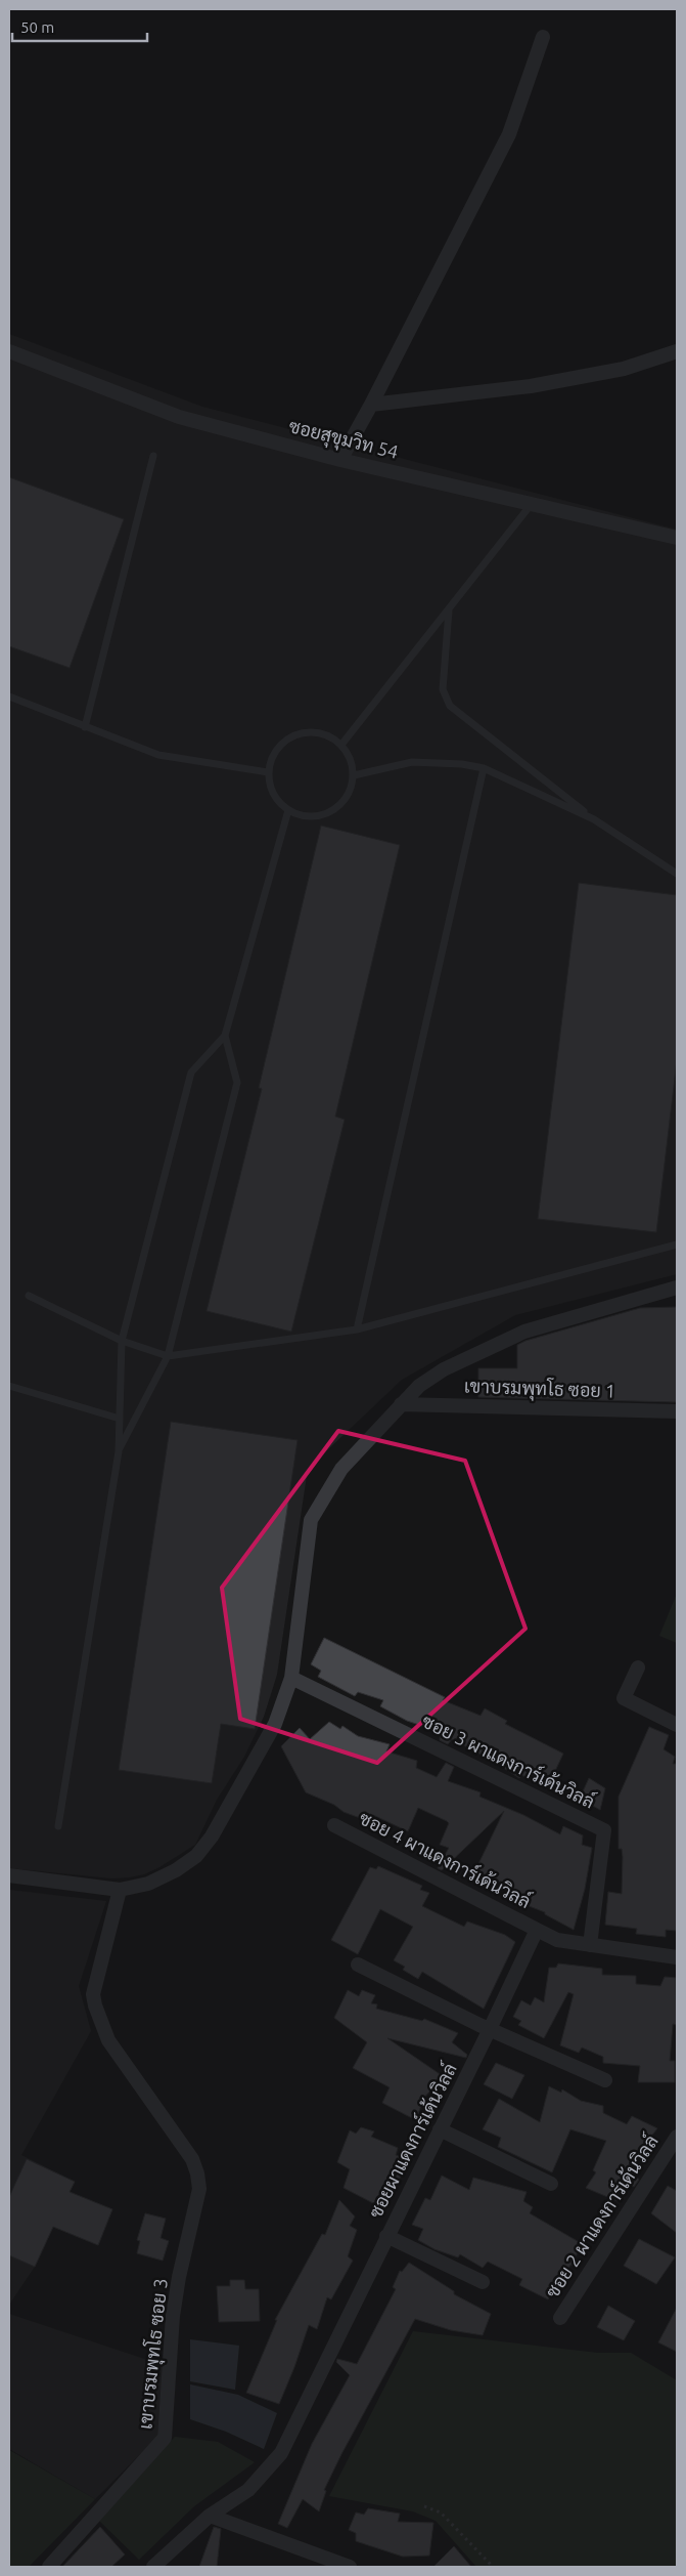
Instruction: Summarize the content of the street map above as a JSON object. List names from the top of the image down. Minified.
{"streets":{"street":["ซอยสุขุมวิท 54","เขาบรมพุทโธ ซอย 1","ซอย 3 ผาแดงการ์เด้นวิลล์","ซอย 4 ผาแดงการ์เด้นวิลล์","ซอยผาแดงการ์เด้นวิลล์","ซอย 2 ผาแดงการ์เด้นวิลล์","เขาบรมพุทโธ ซอย 3"]},"crossings":[["ซอย 4 ผาแดงการ์เด้นวิลล์","ซอยผาแดงการ์เด้นวิลล์"]],"scale_bar":"50 m"}
